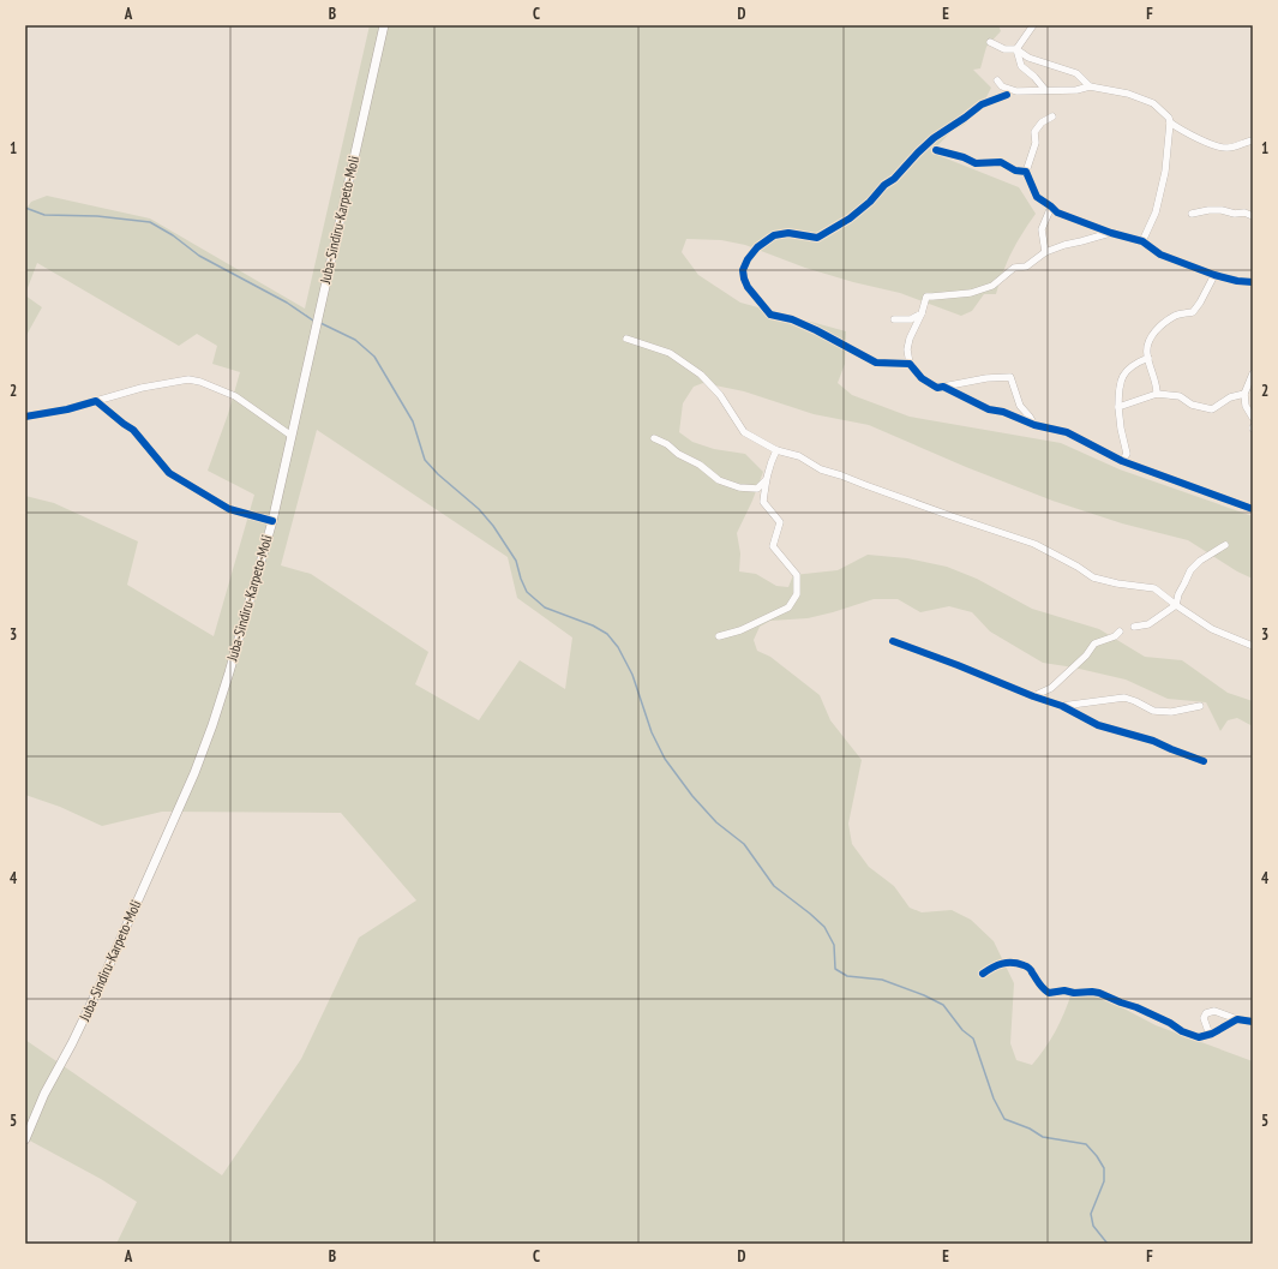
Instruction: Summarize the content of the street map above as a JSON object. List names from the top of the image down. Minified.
{"streets":{"main road":["Juba-Sindiru-Karpeto-Moli"]},"grid":{"columns":["A","B","C","D","E","F"],"rows":["1","2","3","4","5"]}}
